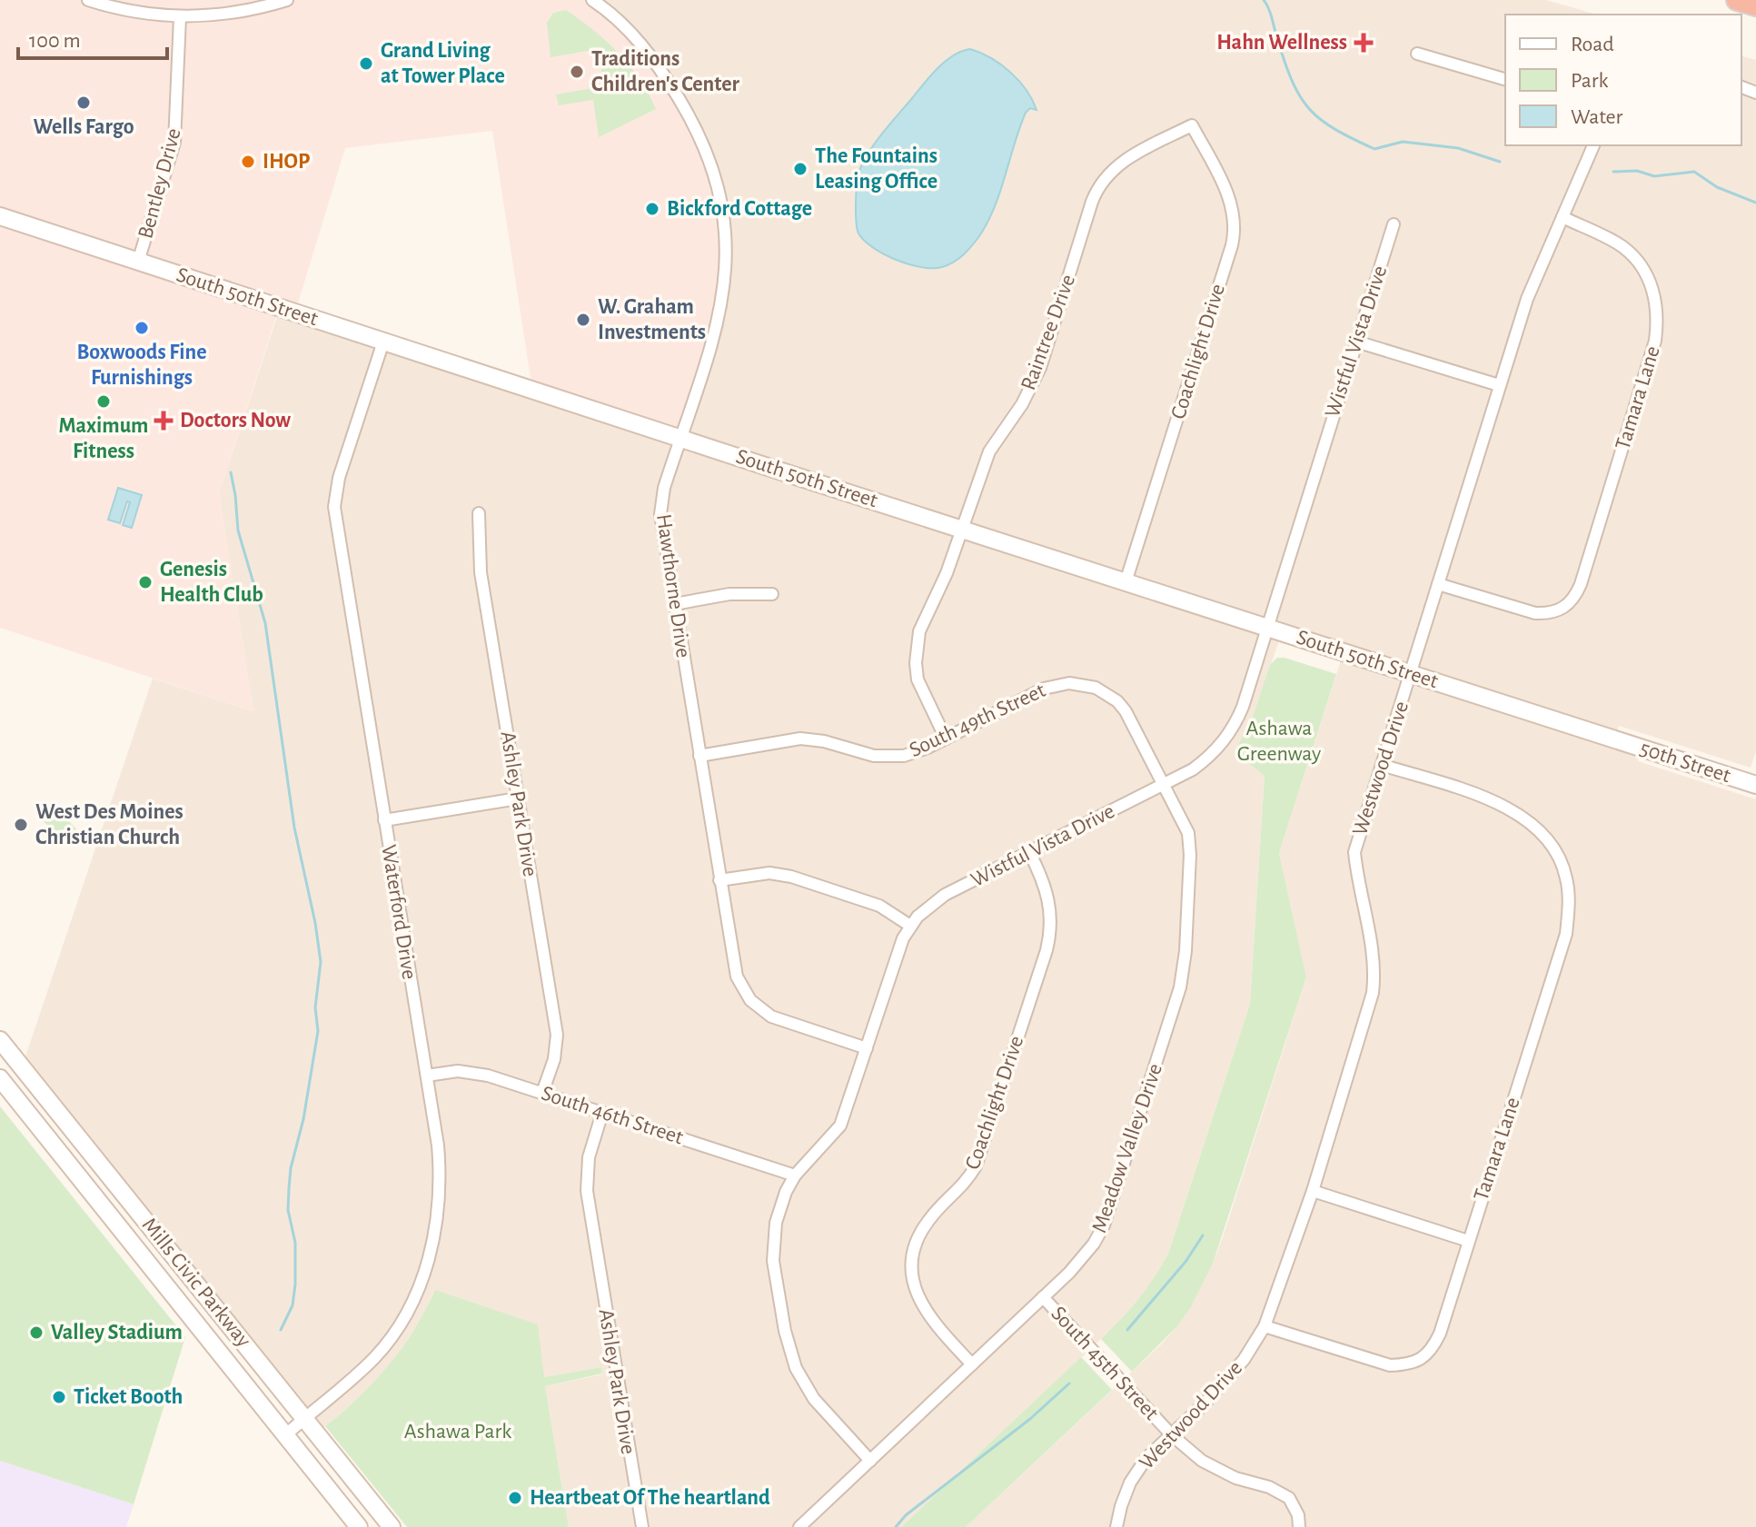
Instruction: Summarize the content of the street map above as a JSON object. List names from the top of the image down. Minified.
{"streets":{"main road":["South 50th Street","50th Street","Mills Civic Parkway"],"street":["Bentley Drive","Raintree Drive","Wistful Vista Drive","Coachlight Drive","Tamara Lane","Hawthorne Drive","South 49th Street","Westwood Drive","Ashley Park Drive","Waterford Drive","South 46th Street","Meadow Valley Drive","South 45th Street"]},"crossings":[["Bentley Drive","South 50th Street"],["South 50th Street","Raintree Drive"],["South 50th Street","Wistful Vista Drive"],["South 50th Street","Coachlight Drive"],["South 50th Street","Hawthorne Drive"],["South 50th Street","50th Street"],["South 50th Street","Westwood Drive"],["South 50th Street","Waterford Drive"],["Raintree Drive","Coachlight Drive"],["Raintree Drive","South 49th Street"],["Wistful Vista Drive","Coachlight Drive"],["Wistful Vista Drive","Hawthorne Drive"],["Wistful Vista Drive","South 49th Street"],["Wistful Vista Drive","South 46th Street"],["Wistful Vista Drive","Meadow Valley Drive"],["Coachlight Drive","Meadow Valley Drive"],["Tamara Lane","Westwood Drive"],["Hawthorne Drive","South 49th Street"],["South 49th Street","Meadow Valley Drive"],["Westwood Drive","South 45th Street"],["Ashley Park Drive","South 46th Street"],["Waterford Drive","South 46th Street"],["Waterford Drive","Mills Civic Parkway"],["Meadow Valley Drive","South 45th Street"]],"parks":["Ashawa Greenway","Ashawa Park"],"places":{"health":["Hahn Wellness","Doctors Now"],"other":["Grand Living at Tower Place","Traditions Children's Center","Wells Fargo","IHOP","The Fountains Leasing Office","Bickford Cottage","W. Graham Investments","Boxwoods Fine Furnishings","Maximum Fitness","Genesis Health Club","West Des Moines Christian Church","Valley Stadium","Ticket Booth","Heartbeat Of The heartland"]},"legend":["Road","Park","Water"],"scale_bar":"100 m"}
